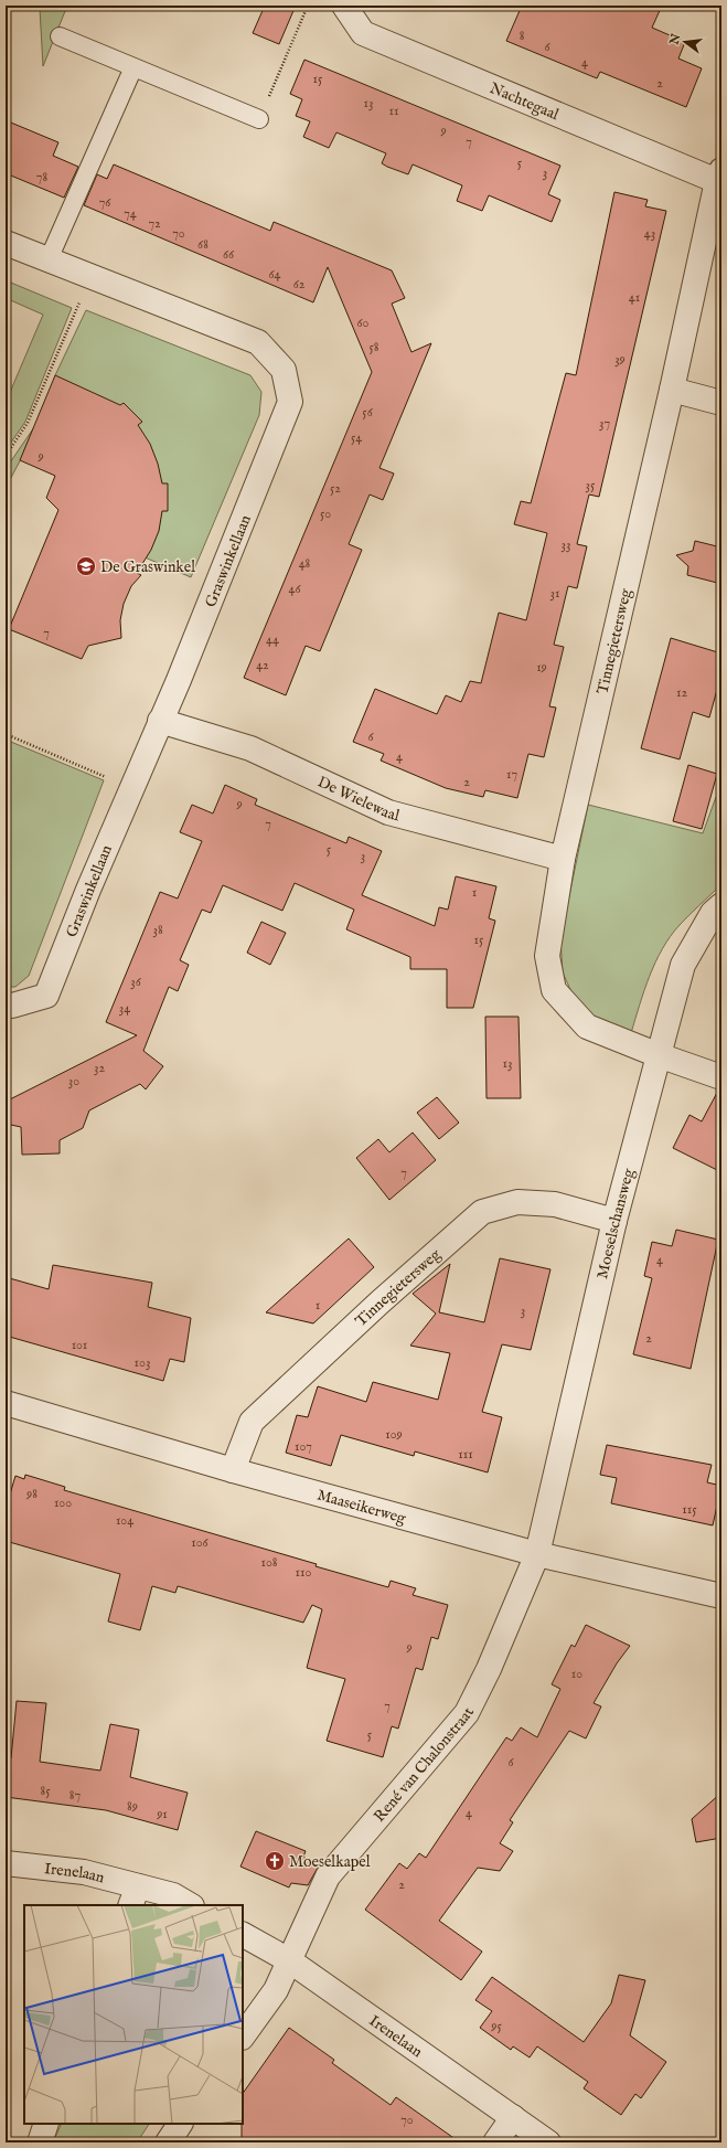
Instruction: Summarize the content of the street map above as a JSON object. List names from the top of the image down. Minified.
{"streets":{"street":["Nachtegaal","Graswinkellaan","Tinnegietersweg","De Wielewaal","Moeselschansweg","Maaseikerweg","René van Chalonstraat","Irenelaan"]},"crossings":[["Nachtegaal","Tinnegietersweg"],["Graswinkellaan","De Wielewaal"],["Tinnegietersweg","De Wielewaal"],["Tinnegietersweg","Moeselschansweg"],["Tinnegietersweg","Maaseikerweg"],["Moeselschansweg","Maaseikerweg"],["Moeselschansweg","René van Chalonstraat"],["Maaseikerweg","René van Chalonstraat"],["René van Chalonstraat","Irenelaan"]],"places":{"school or university":["De Graswinkel"],"church":["Moeselkapel"]},"house_numbers":["8","6","4","15","2","13","11","9","7","5","3","78","76","74","72","70","43","68","66","64","62","41","60","58","39","56","37","54","9","35","52","50","33","48","46","31","7","44","42","19","12","6","4","17","2","9","7","5","3","1","38","15","36","34","13","32","30","7","4","1","3","2","101","103","109","107","111","98","100","115","104","106","108","110","9","10","7","5","6","85","87","89","4","91","2","95","70"],"north":"left"}
